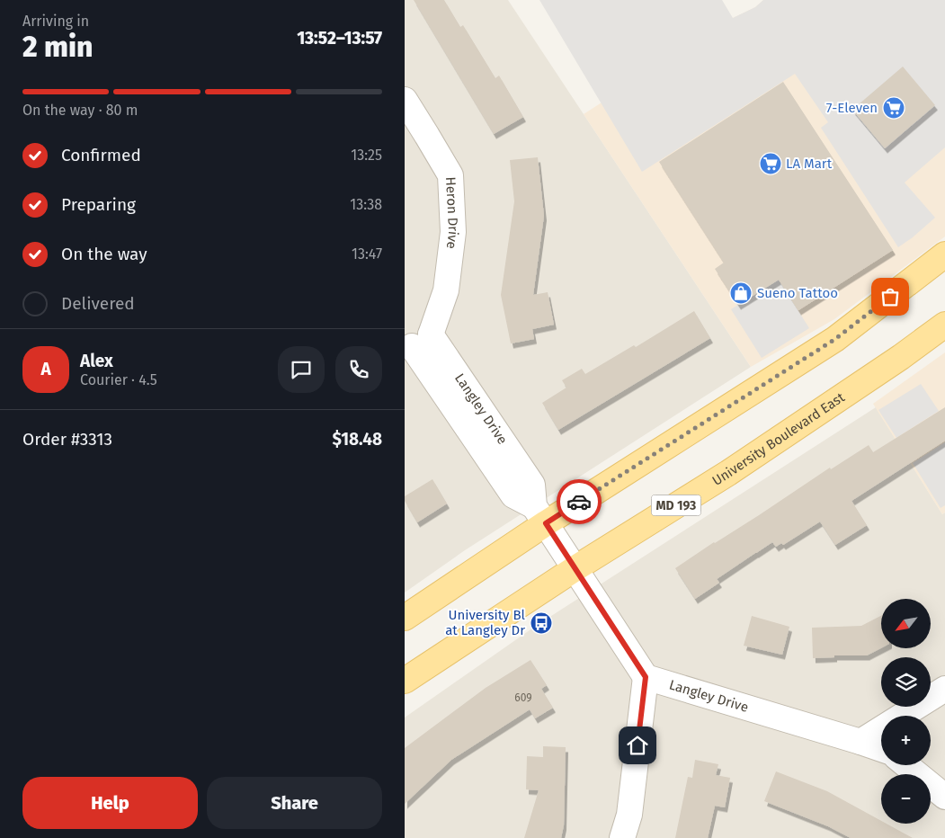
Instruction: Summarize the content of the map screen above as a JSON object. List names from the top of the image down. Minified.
{"streets":{"main road":["University Boulevard East","MD 193"],"street":["Heron Drive","Langley Drive"]},"crossings":[["Heron Drive","Langley Drive"],["Langley Drive","University Boulevard East"]],"places":{"supermarket":["7-Eleven","LA Mart"],"shop":["Sueno Tattoo"],"bus stop":["University Bl at Langley Dr"]},"house_numbers":["609"],"north":"bottom left","page":{"heading":["2 min","Arriving in","13:52–13:57"],"panel":["Alex","Courier · 4.5","Order #3313","$18.48"],"bar":"On the way · 80 m","list":[["Confirmed","13:25"],["Preparing","13:38"],["On the way","13:47"],"Delivered"],"round":"A","map_buttons":["+","−"],"buttons":["Help","Share"]}}
